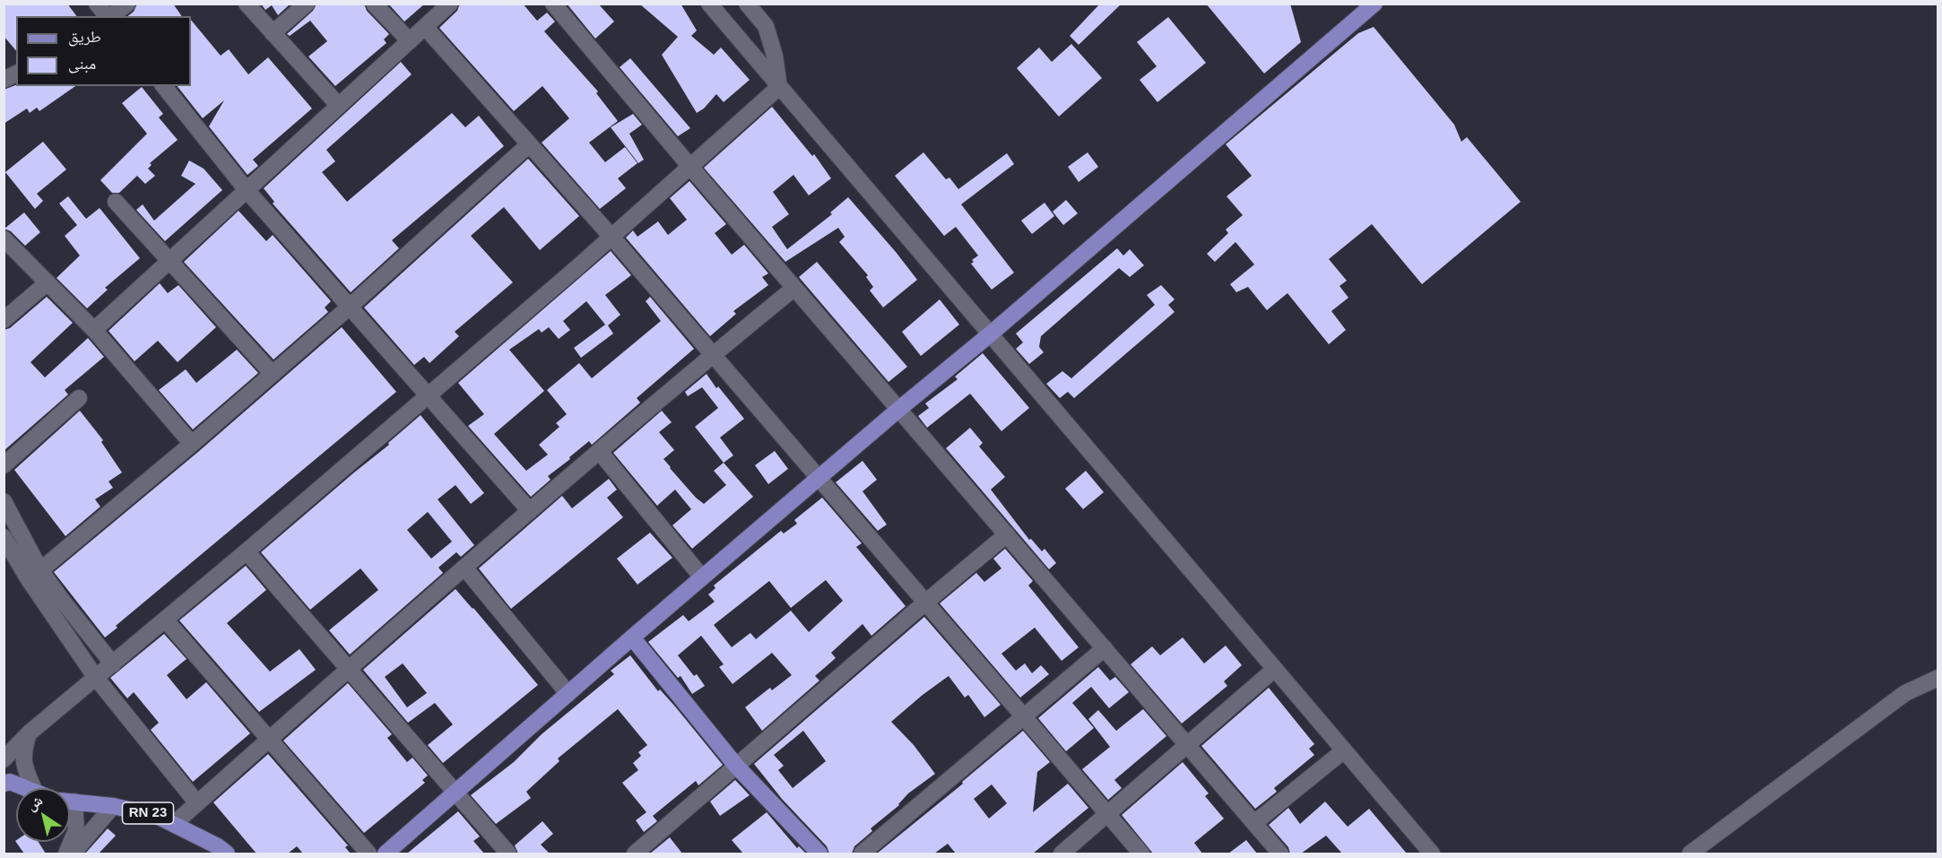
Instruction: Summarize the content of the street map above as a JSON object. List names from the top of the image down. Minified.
{"streets":{"main road":["RN 23"]},"legend":["طريق","مبنى"],"north":"top left"}
